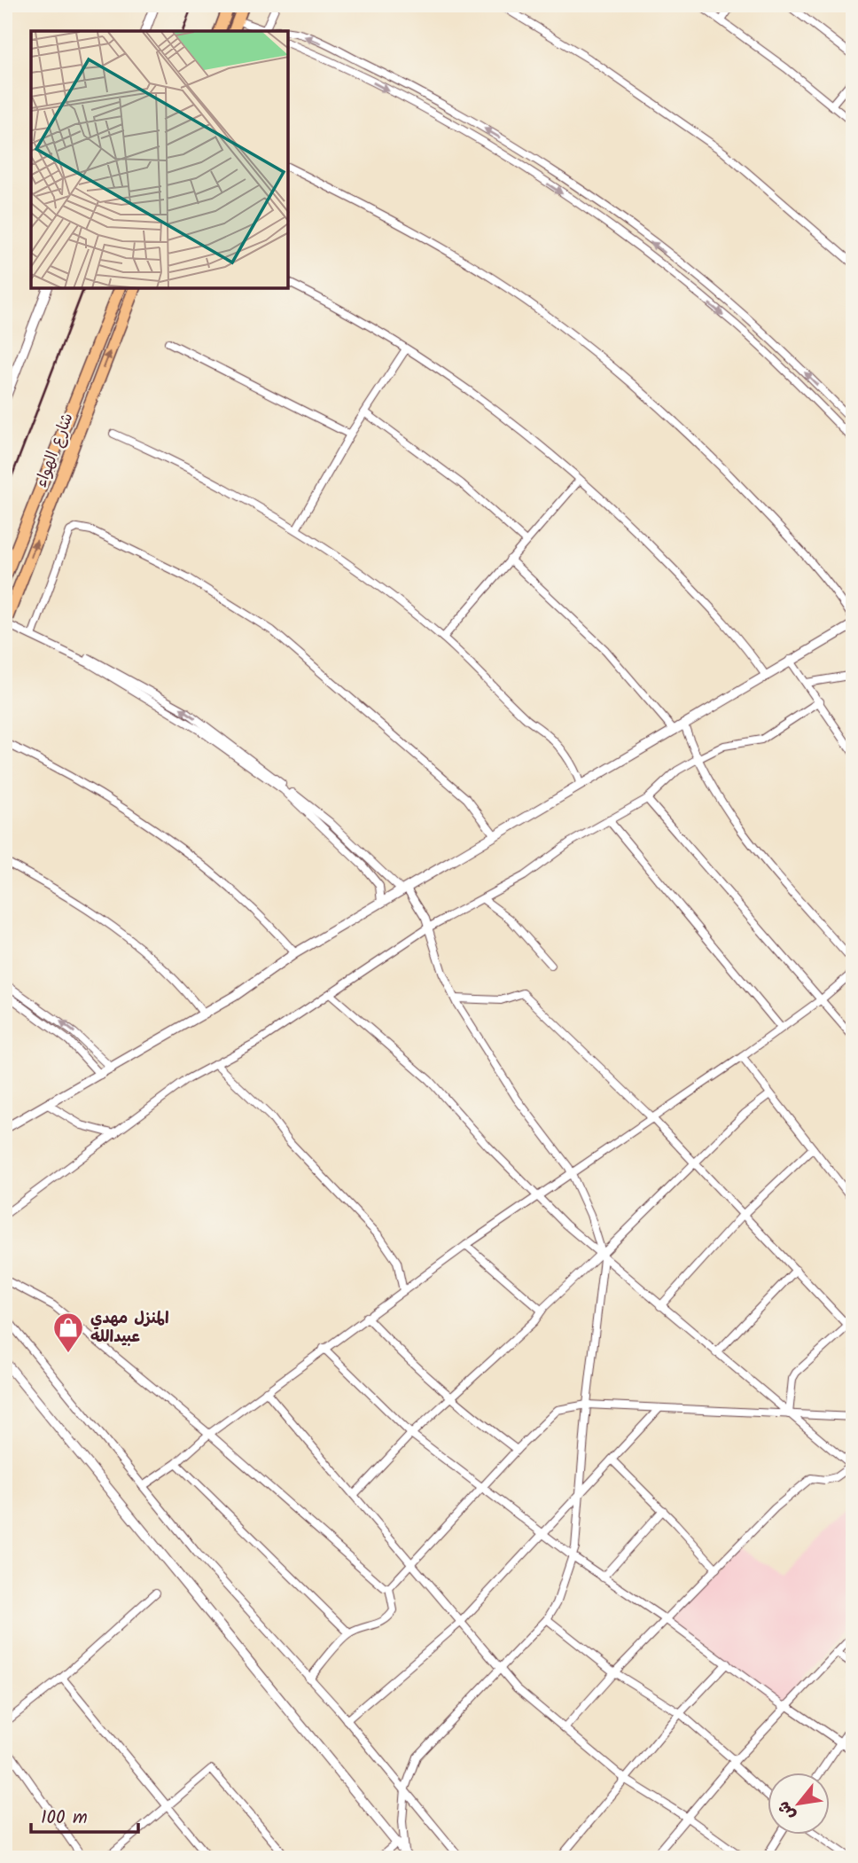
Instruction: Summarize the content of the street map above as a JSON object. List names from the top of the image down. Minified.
{"streets":{"main road":["شارع الهواء"]},"places":{"shop":["المنزل مهدي عبيدالله"]},"scale_bar":"100 m","north":"bottom left"}
